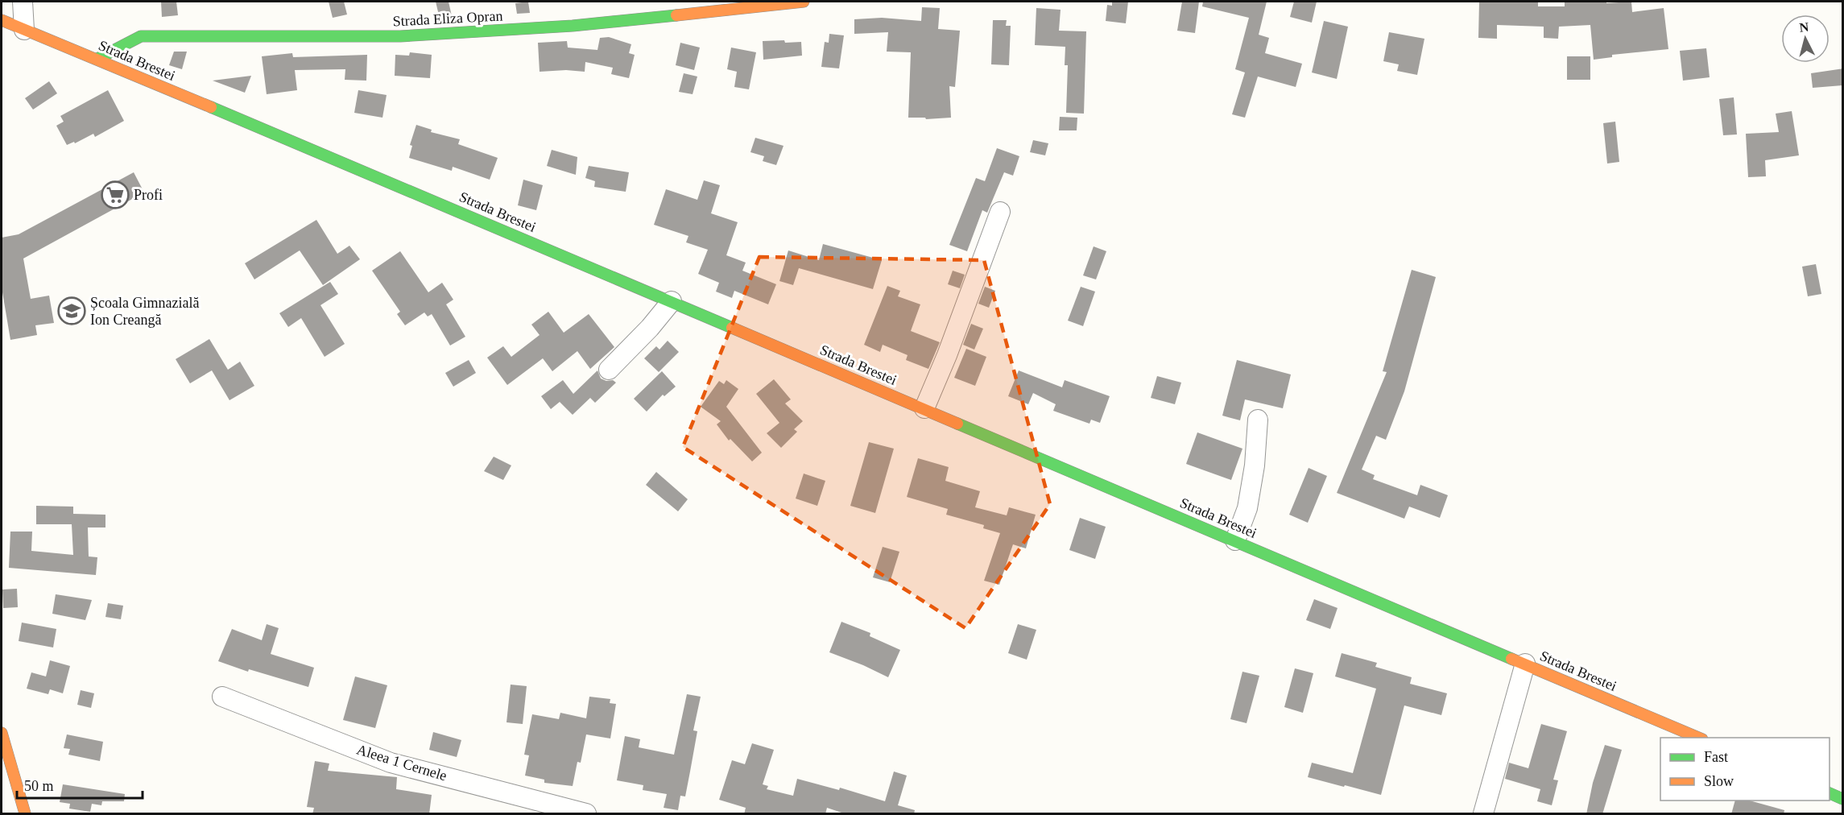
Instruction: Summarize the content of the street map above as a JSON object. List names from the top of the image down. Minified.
{"streets":{"main road":["Strada Eliza Opran","Strada Brestei"],"street":["Aleea 1 Cernele"]},"crossings":[["Strada Eliza Opran","Strada Brestei"]],"places":{"supermarket":["Profi"],"school or university":["Școala Gimnazială Ion Creangă"]},"legend":["Fast","Slow"],"scale_bar":"50 m","north":"top"}
